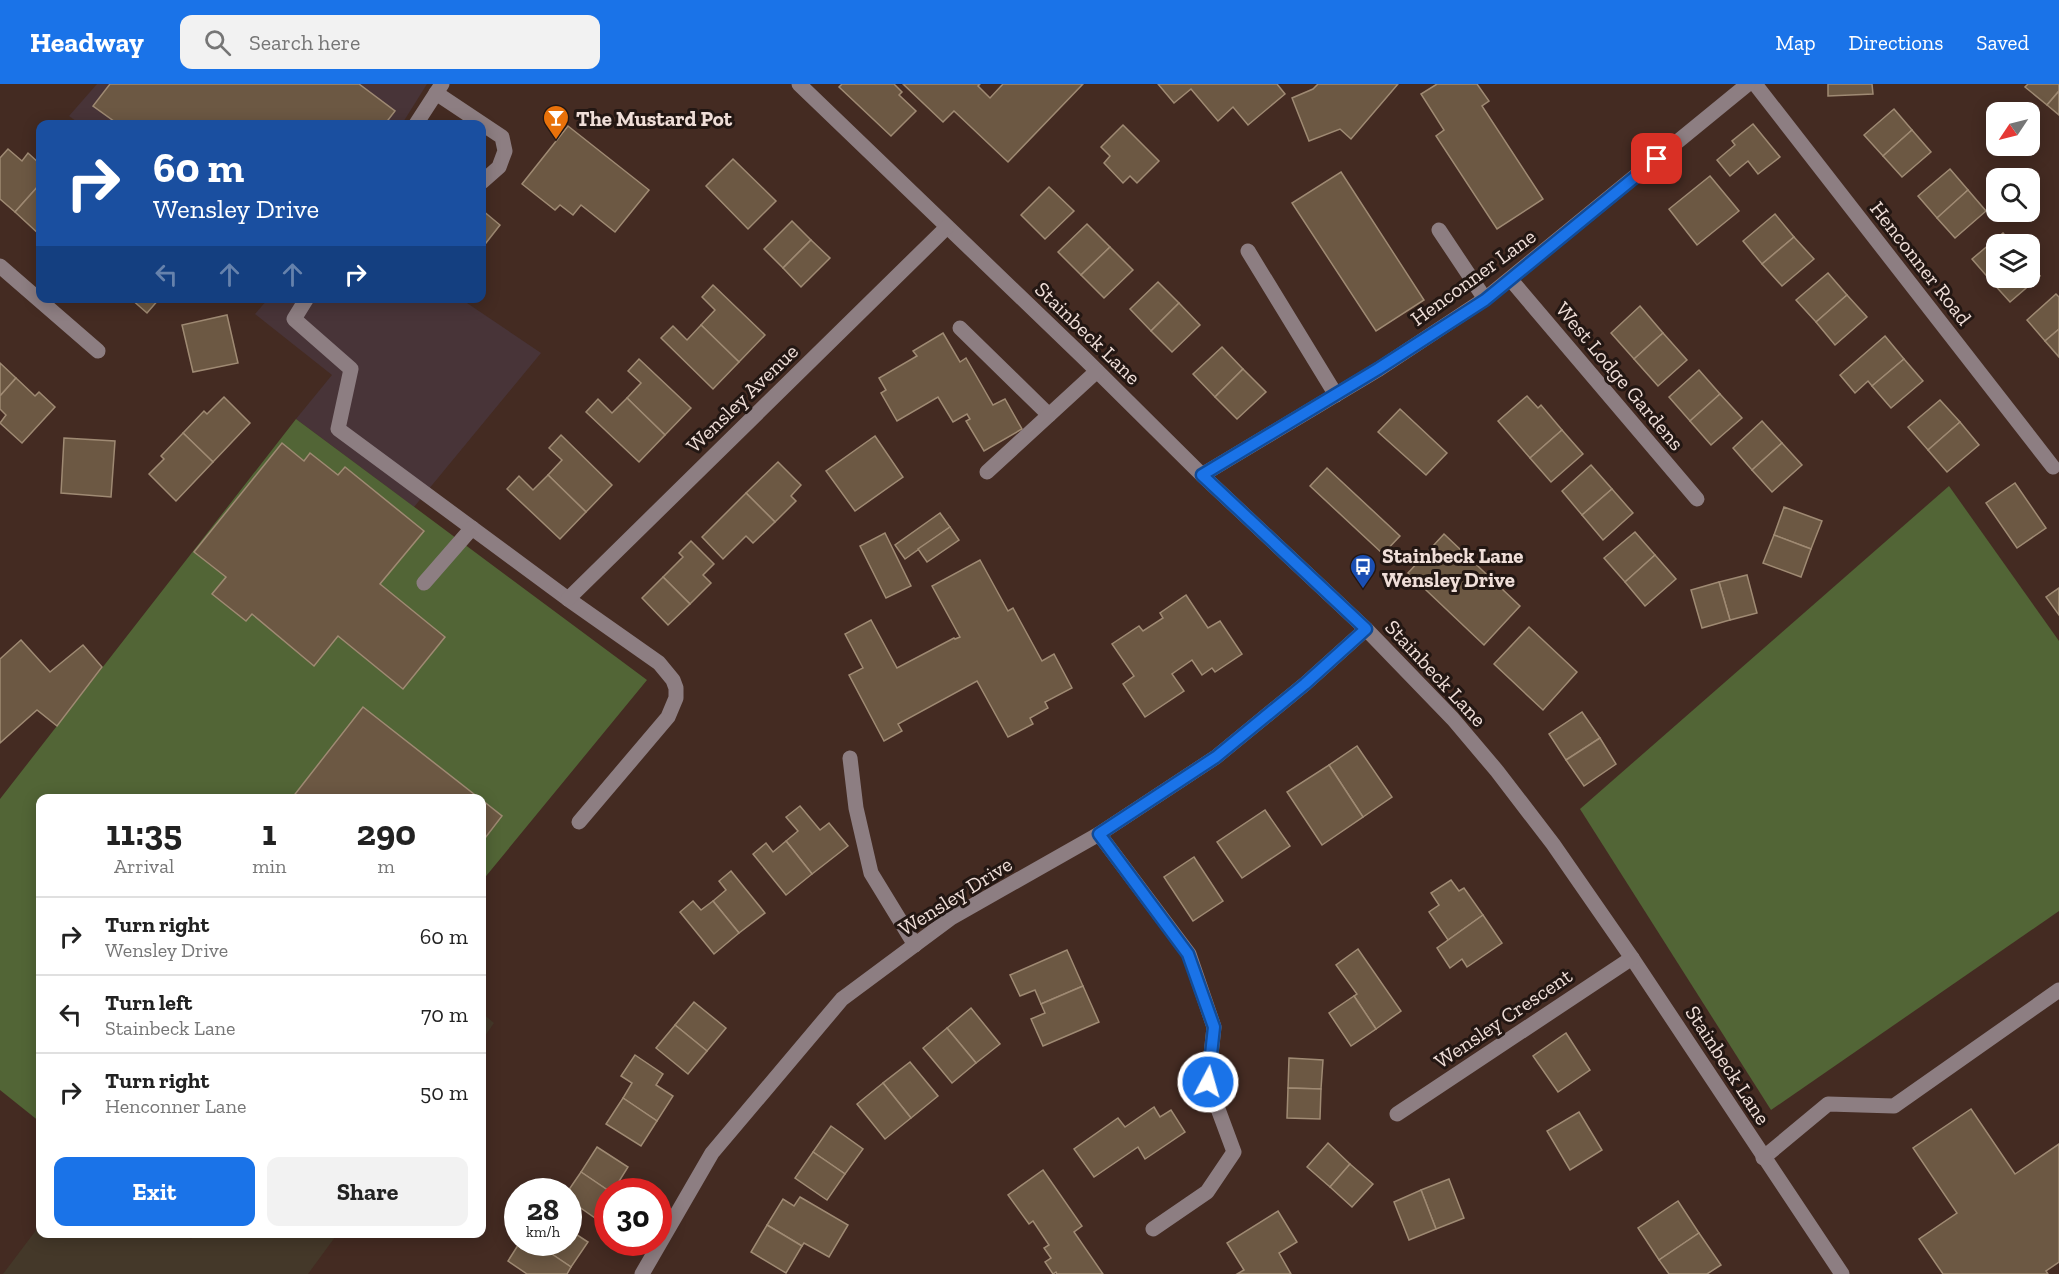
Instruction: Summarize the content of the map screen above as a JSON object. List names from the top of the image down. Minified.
{"streets":{"street":["Henconner Road","Henconner Lane","Stainbeck Lane","West Lodge Gardens","Wensley Avenue","Wensley Drive","Wensley Crescent"]},"crossings":[["Henconner Lane","Stainbeck Lane"],["Henconner Lane","West Lodge Gardens"],["Stainbeck Lane","Wensley Avenue"],["Stainbeck Lane","Wensley Drive"],["Stainbeck Lane","Wensley Crescent"]],"places":{"bar":["The Mustard Pot"],"bus stop":["Stainbeck Lane Wensley Drive"]},"north":"bottom left","page":{"header":"Headway","search":"Search here","nav":["Map","Directions","Saved"],"turn":["60 m","Wensley Drive"],"eta":["11:35","Arrival","1","min","290","m"],"list":[{"name":"Turn right","note":"Wensley Drive","value":"60 m"},{"name":"Turn left","note":"Stainbeck Lane","value":"70 m"},{"name":"Turn right","note":"Henconner Lane","value":"50 m"}],"buttons":["Exit","Share"],"speed":"28 km/h","limit":"30"}}
